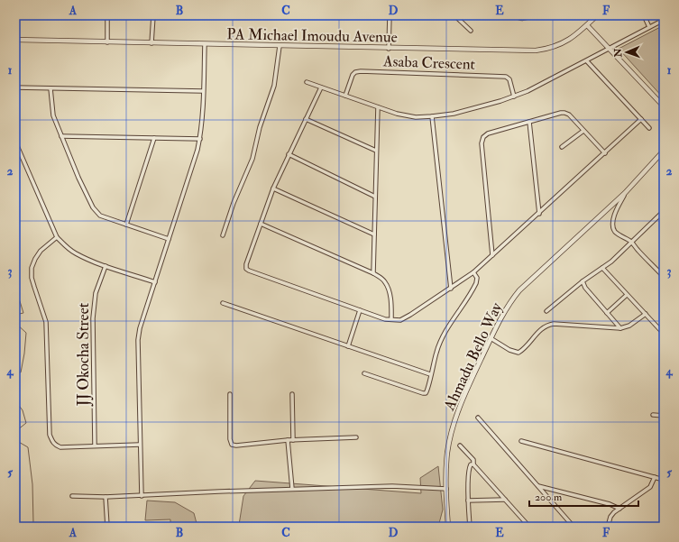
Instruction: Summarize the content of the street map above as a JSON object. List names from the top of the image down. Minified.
{"streets":{"street":["PA Michael Imoudu Avenue","Asaba Crescent","JJ Okocha Street","Ahmadu Bello Way"]},"scale_bar":"200 m","north":"left","grid":{"columns":["A","B","C","D","E","F"],"rows":["1","2","3","4","5"]}}
